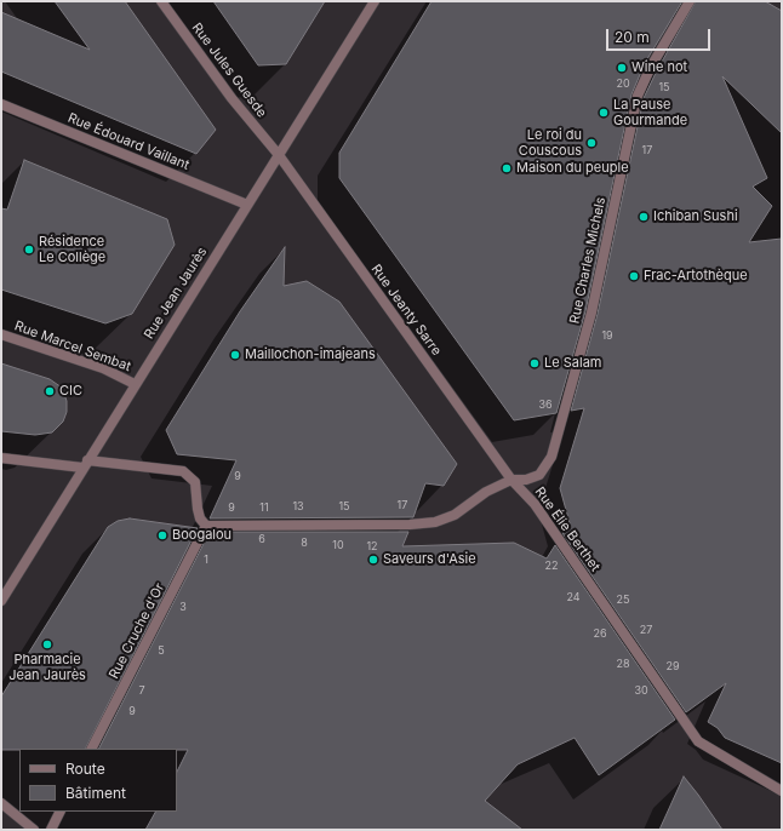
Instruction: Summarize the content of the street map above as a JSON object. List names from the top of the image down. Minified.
{"streets":{"street":["Rue Jules Guesde","Rue Édouard Vaillant","Rue Charles Michels","Rue Jean Jaurès","Rue Jeanty Sarre","Rue Marcel Sembat","Rue Élie Berthet","Rue Cruche d'Or"]},"crossings":[["Rue Jules Guesde","Rue Jean Jaurès"],["Rue Jules Guesde","Rue Jeanty Sarre"],["Rue Édouard Vaillant","Rue Jean Jaurès"],["Rue Charles Michels","Rue Jeanty Sarre"],["Rue Charles Michels","Rue Élie Berthet"],["Rue Jean Jaurès","Rue Jeanty Sarre"],["Rue Jean Jaurès","Rue Marcel Sembat"],["Rue Jeanty Sarre","Rue Élie Berthet"]],"places":["Wine not","La Pause Gourmande","Le roi du Couscous","Maison du peuple","Ichiban Sushi","Résidence Le Collège","Frac-Artothèque","Maillochon-imajeans","Le Salam","CIC","Boogalou","Saveurs d'Asie","Pharmacie Jean Jaurès"],"house_numbers":["20","15","17","19","36","9","17","13","15","9","11","6","8","10","12","1","22","24","25","3","27","26","5","28","29","7","30","9"],"legend":["Route","Bâtiment"],"scale_bar":"20 m"}
